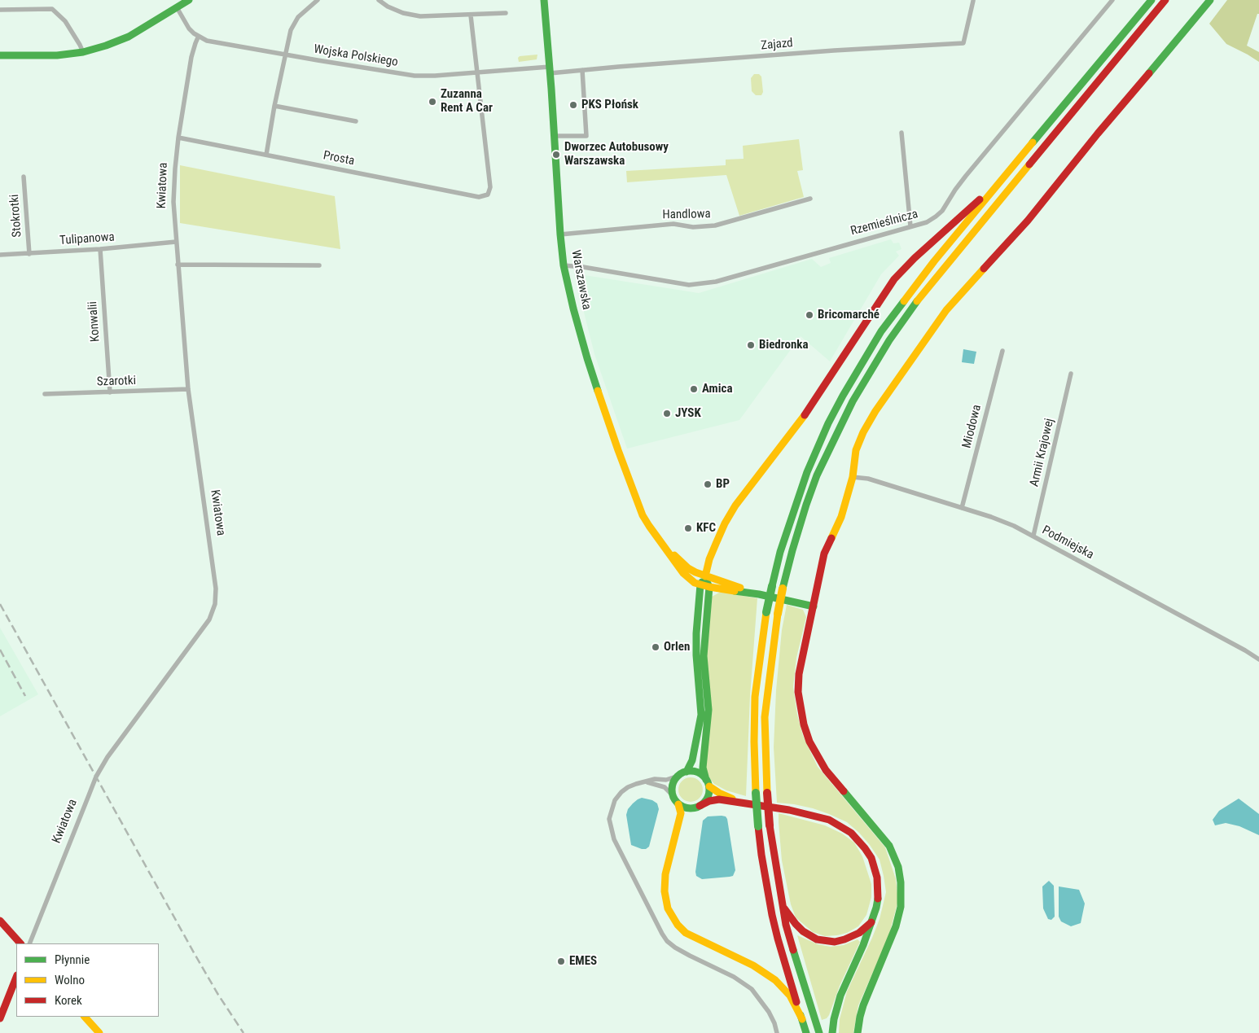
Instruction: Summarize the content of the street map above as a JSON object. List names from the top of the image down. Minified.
{"streets":{"main road":["Warszawska"],"street":["Zajazd","Wojska Polskiego","Prosta","Kwiatowa","Handlowa","Stokrotki","Rzemieślnicza","Tulipanowa","Konwalii","Szarotki","Miodowa","Armii Krajowej","Podmiejska"]},"crossings":[["Zajazd","Wojska Polskiego"],["Zajazd","Warszawska"],["Wojska Polskiego","Prosta"],["Wojska Polskiego","Kwiatowa"],["Wojska Polskiego","Warszawska"],["Prosta","Kwiatowa"],["Kwiatowa","Tulipanowa"],["Kwiatowa","Szarotki"],["Handlowa","Warszawska"],["Stokrotki","Tulipanowa"],["Rzemieślnicza","Warszawska"],["Tulipanowa","Konwalii"],["Konwalii","Szarotki"],["Miodowa","Podmiejska"],["Armii Krajowej","Podmiejska"]],"places":["Zuzanna Rent A Car","PKS Płońsk","Dworzec Autobusowy Warszawska","Bricomarché","Biedronka","Amica","JYSK","BP","KFC","Orlen","EMES"],"legend":["Płynnie","Wolno","Korek"]}
